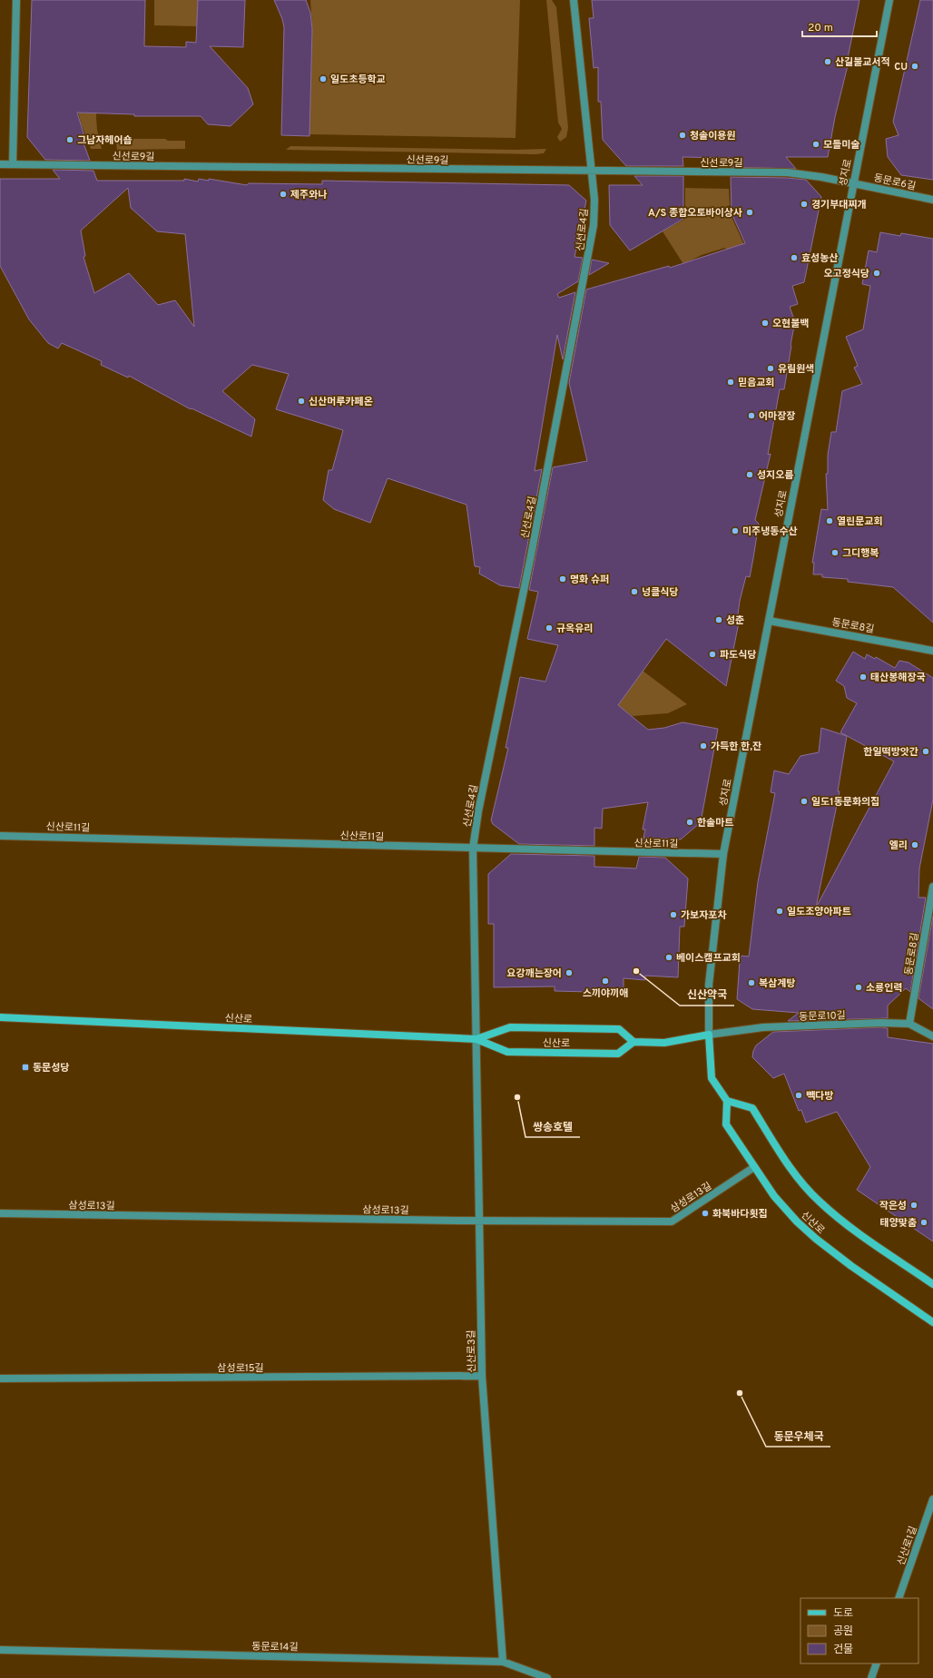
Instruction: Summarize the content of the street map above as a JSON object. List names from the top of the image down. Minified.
{"streets":{"main road":["신산로"],"street":["신선로9길","성지로","동문로6길","신선로4길","동문로8길","신산로11길","동문로10길","삼성로13길","신산로3길","삼성로15길","신산로1길","동문로14길"]},"crossings":[["신선로9길","성지로"],["신선로9길","동문로6길"],["신선로9길","신선로4길"],["성지로","동문로6길"],["성지로","동문로8길"],["성지로","신산로11길"],["성지로","동문로10길"],["신선로4길","신산로11길"],["신선로4길","신산로"],["신선로4길","신산로3길"],["동문로8길","동문로10길"],["신산로","삼성로13길"],["신산로","신산로3길"],["삼성로13길","신산로3길"],["신산로3길","삼성로15길"],["신산로3길","동문로14길"]],"places":{"other":["산길불교서적","CU","일도초등학교","청솔이용원","그남자헤어숍","모들미술","제주와나","경기부대찌개","A/S 종합오토바이상사","효성농산","오고정식당","오현불백","유림원색","믿음교회","신산머루카페온","어마장장","성지오름","열린문교회","미주냉동수산","그디행복","명화 슈퍼","넝클식당","성춘","규옥유리","파도식당","태산봉해장국","가득한 한,잔","한일떡방앗간","일도1동문화의집","한솔마트","엘리","일도조양아파트","가보자포차","베이스캠프교회","신산약국","요강깨는장어","스끼야끼애","복삼계탕","소룡인력","빽다방","쌍송호텔","작은성","화북바다횟집","태양맞춤","동문우체국"],"transit":["동문성당"]},"legend":["도로","공원","건물"],"scale_bar":"20 m"}
